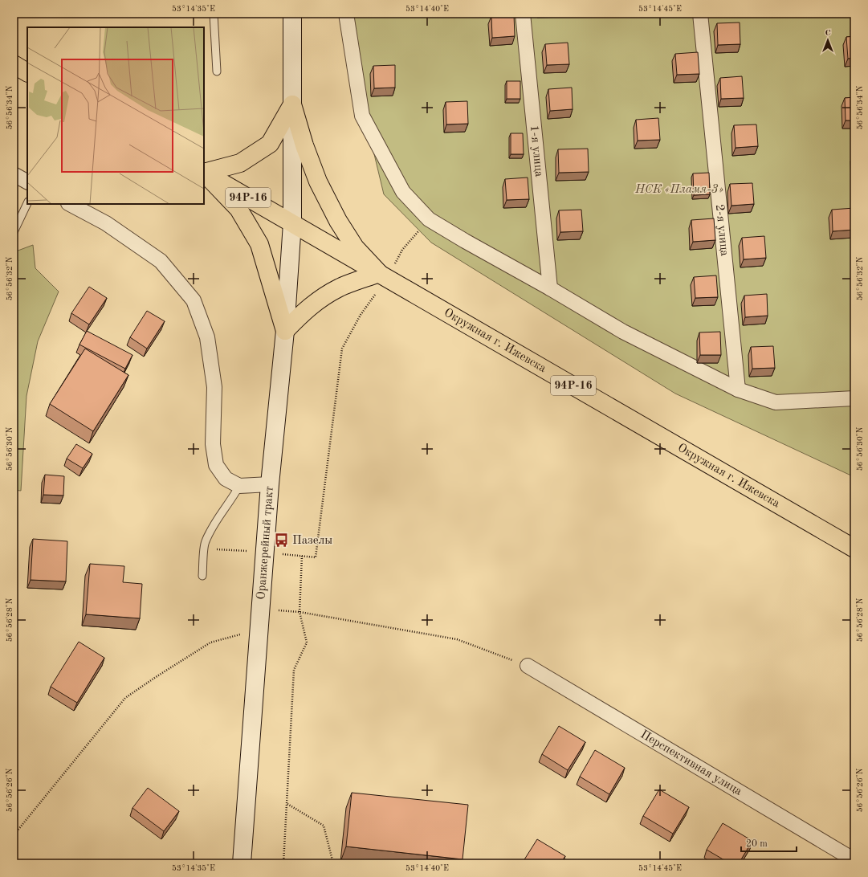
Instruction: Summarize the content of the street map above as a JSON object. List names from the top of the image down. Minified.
{"streets":{"main road":["94Р-16","Окружная г. Ижевска"],"street":["1-я улица","2-я улица","Оранжерейный тракт","Перспективная улица"]},"crossings":[["Окружная г. Ижевска","Оранжерейный тракт"]],"parks":["НСК «Пламя-3»"],"places":{"bus stop":["Пазелы"]},"scale_bar":"20 m","north":"top","coordinates":["53°14'35\"E","53°14'40\"E","53°14'45\"E","56°56'34\"N","56°56'32\"N","56°56'30\"N","56°56'28\"N","56°56'26\"N"]}
